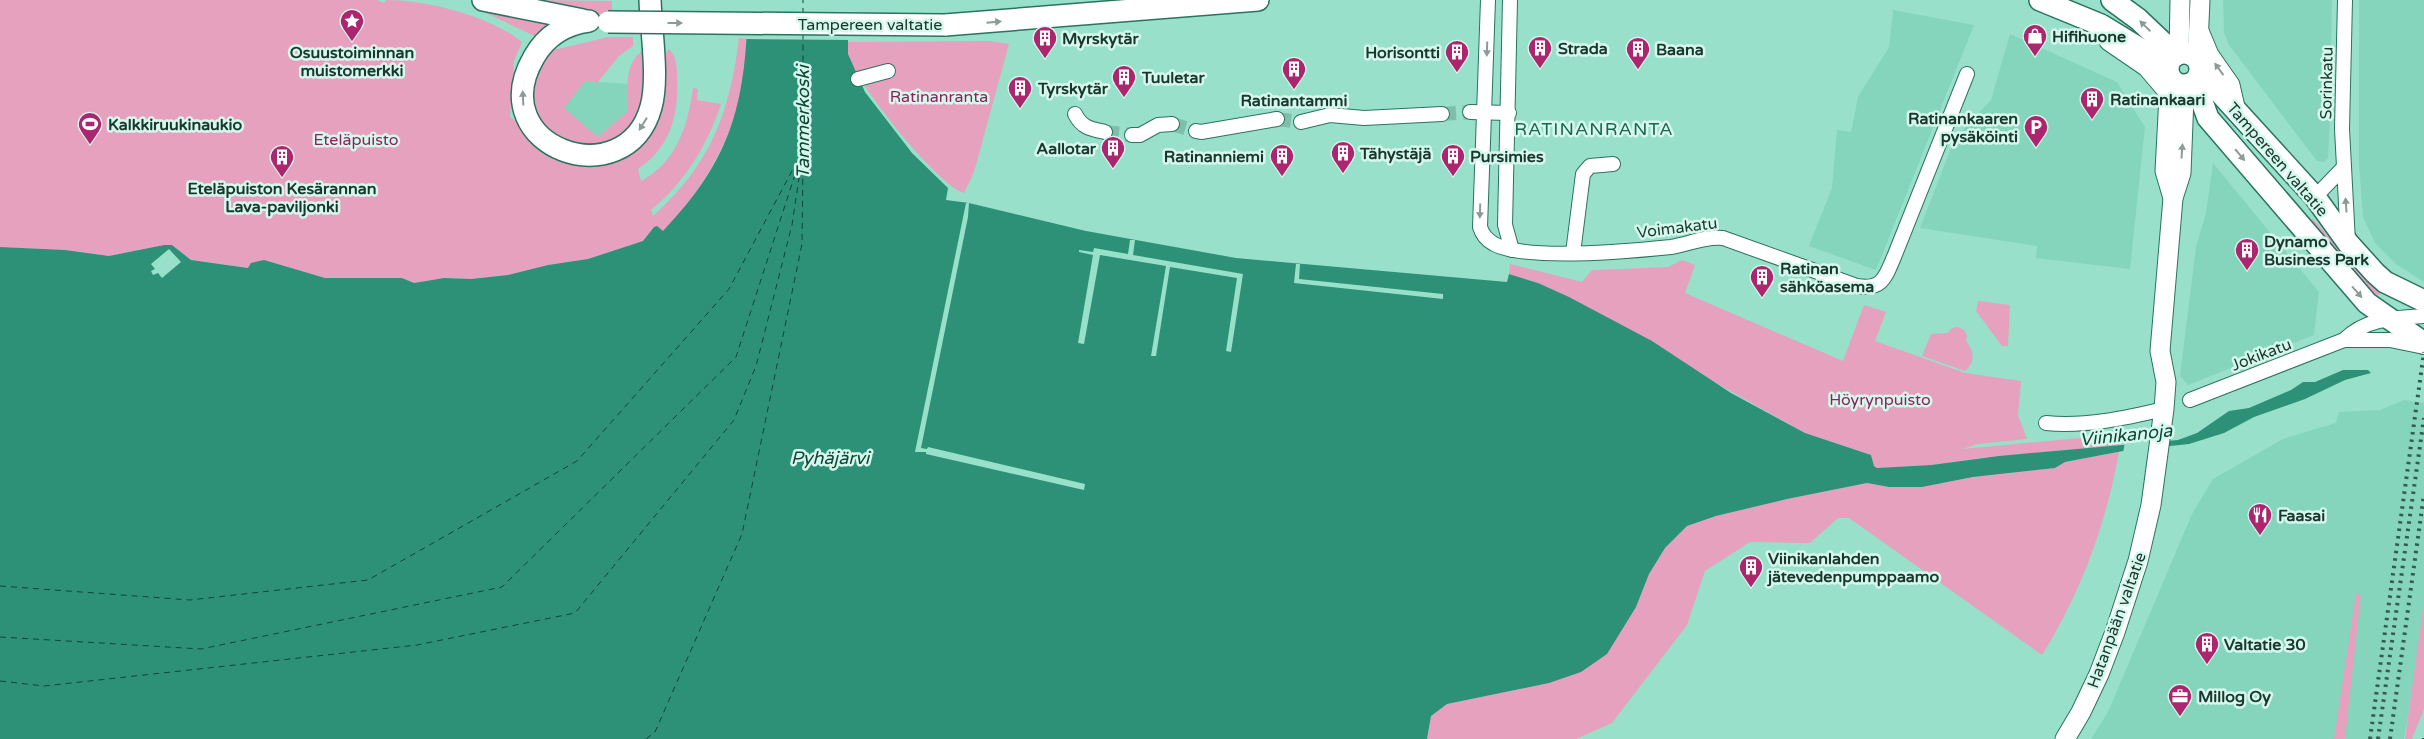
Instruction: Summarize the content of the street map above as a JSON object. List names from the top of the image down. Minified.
{"streets":{"main road":["Tampereen valtatie","Hatanpään valtatie"],"street":["Sorinkatu","Voimakatu","Jokikatu"]},"crossings":[["Tampereen valtatie","Sorinkatu"],["Tampereen valtatie","Jokikatu"],["Tampereen valtatie","Hatanpään valtatie"]],"districts":["RATINANRANTA"],"water":["Tammerkoski","Viinikanoja","Pyhäjärvi"],"parks":["Ratinanranta","Eteläpuisto","Höyrynpuisto"],"places":{"place":["Osuustoiminnan muistomerkki"],"shop":["Hifihuone"],"building":["Myrskytär","Strada","Baana","Horisontti","Ratinantammi","Tuuletar","Tyrskytär","Ratinankaari","Aallotar","Tähystäjä","Ratinanniemi","Pursimies","Eteläpuiston Kesärannan Lava-paviljonki","Dynamo Business Park","Ratinan sähköasema","Viinikanlahden jätevedenpumppaamo","Valtatie 30"],"sports":["Kalkkiruukinaukio"],"parking":["Ratinankaaren pysäköinti"],"restaurant":["Faasai"],"office":["Millog Oy"]}}
